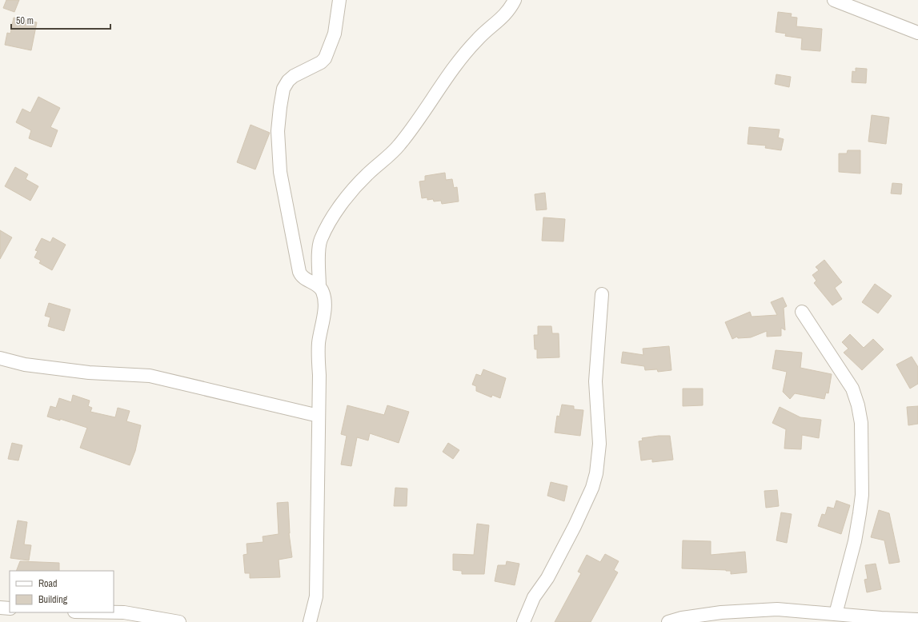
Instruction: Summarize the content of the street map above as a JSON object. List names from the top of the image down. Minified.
{"legend":["Road","Building"],"scale_bar":"50 m"}
